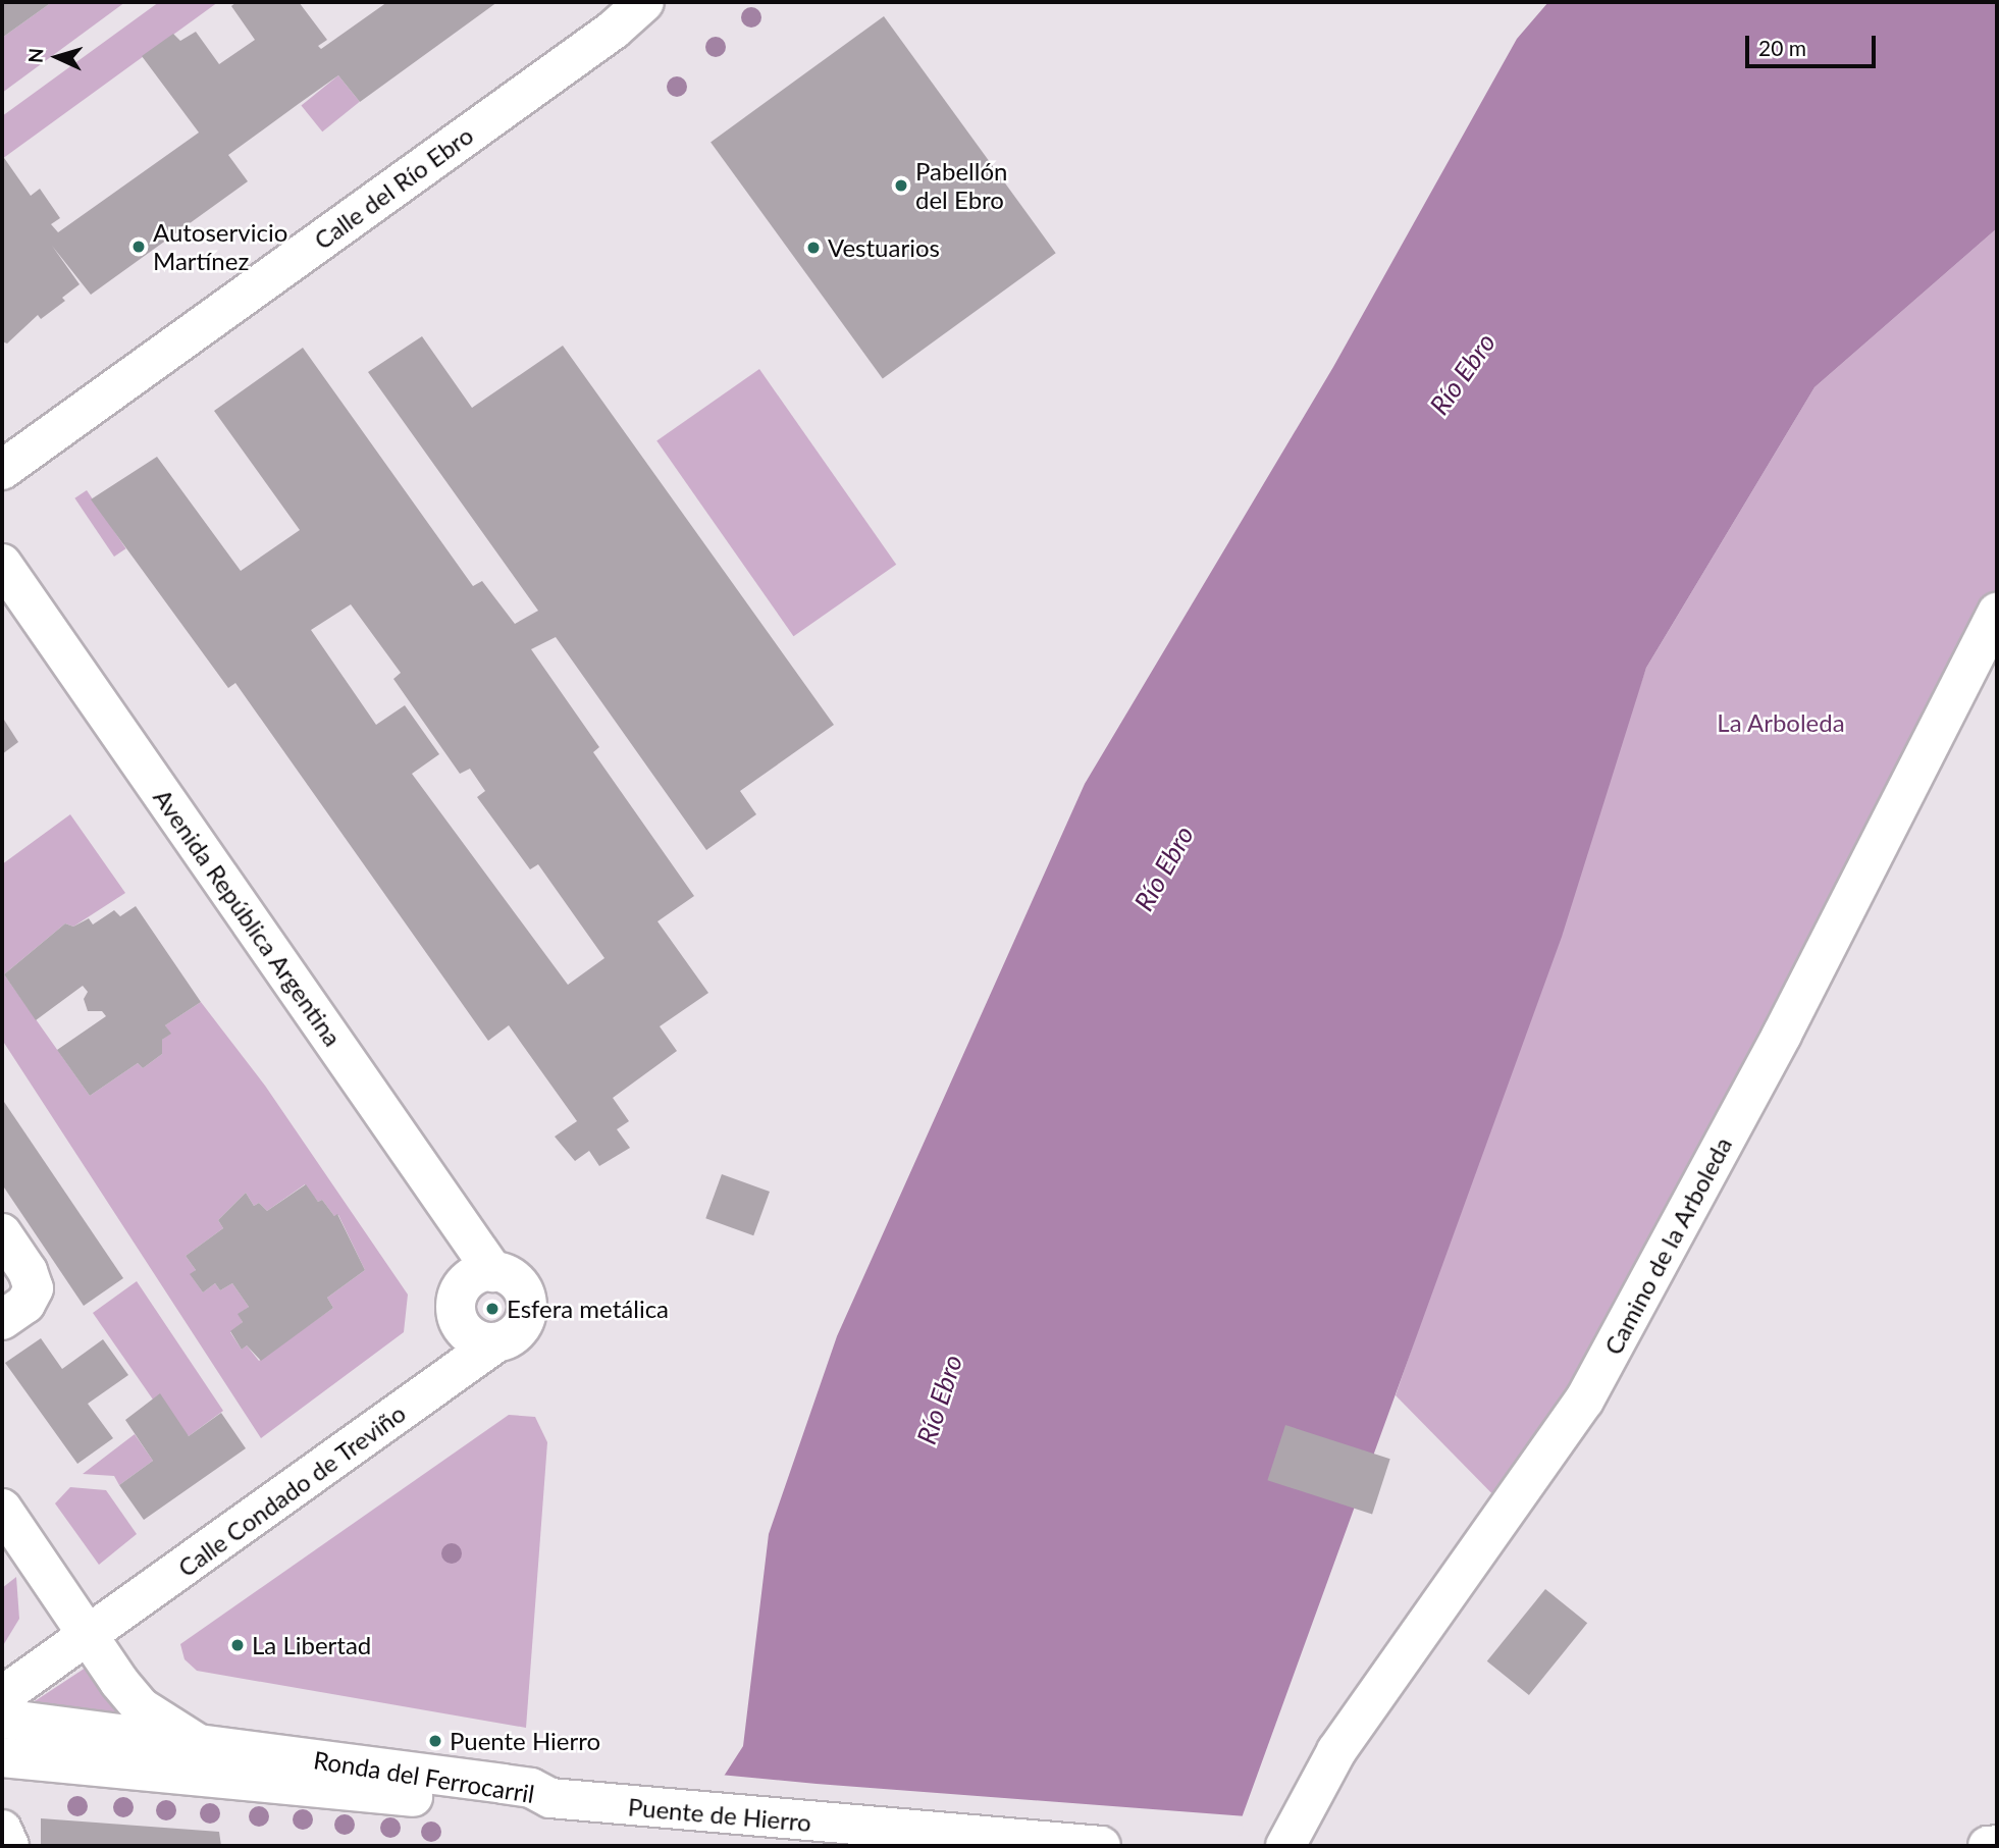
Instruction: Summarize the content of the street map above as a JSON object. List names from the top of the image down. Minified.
{"streets":{"street":["Calle del Río Ebro","Avenida República Argentina","Camino de la Arboleda","Calle Condado de Treviño","Ronda del Ferrocarril","Puente de Hierro"]},"crossings":[["Avenida República Argentina","Calle Condado de Treviño"],["Ronda del Ferrocarril","Puente de Hierro"]],"water":["Río Ebro"],"parks":["La Arboleda"],"places":["Pabellón del Ebro","Autoservicio Martínez","Vestuarios","Esfera metálica","La Libertad","Puente Hierro"],"scale_bar":"20 m","north":"left"}
